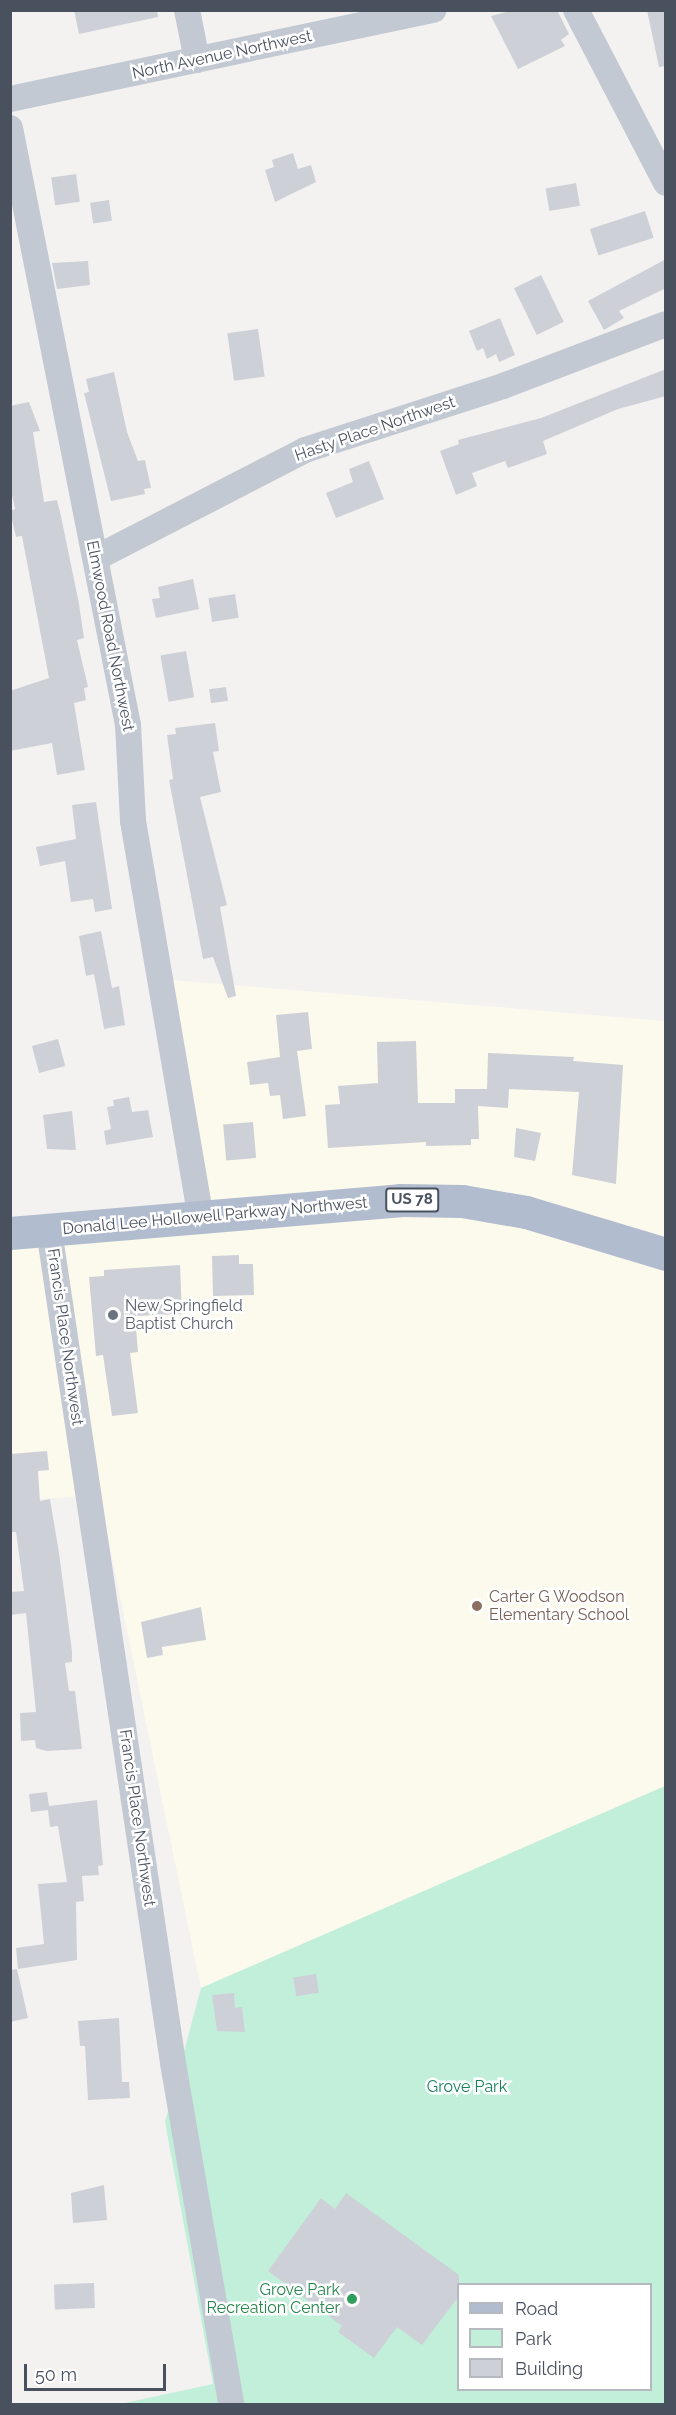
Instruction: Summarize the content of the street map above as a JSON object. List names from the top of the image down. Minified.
{"streets":{"main road":["US 78","Donald Lee Hollowell Parkway Northwest"],"street":["North Avenue Northwest","Hasty Place Northwest","Elmwood Road Northwest","Francis Place Northwest"]},"crossings":[["Hasty Place Northwest","Elmwood Road Northwest"],["Elmwood Road Northwest","Donald Lee Hollowell Parkway Northwest"],["Donald Lee Hollowell Parkway Northwest","Francis Place Northwest"]],"parks":["Grove Park"],"places":["New Springfield Baptist Church","Carter G Woodson Elementary School","Grove Park Recreation Center"],"legend":["Road","Park","Building"],"scale_bar":"50 m"}
